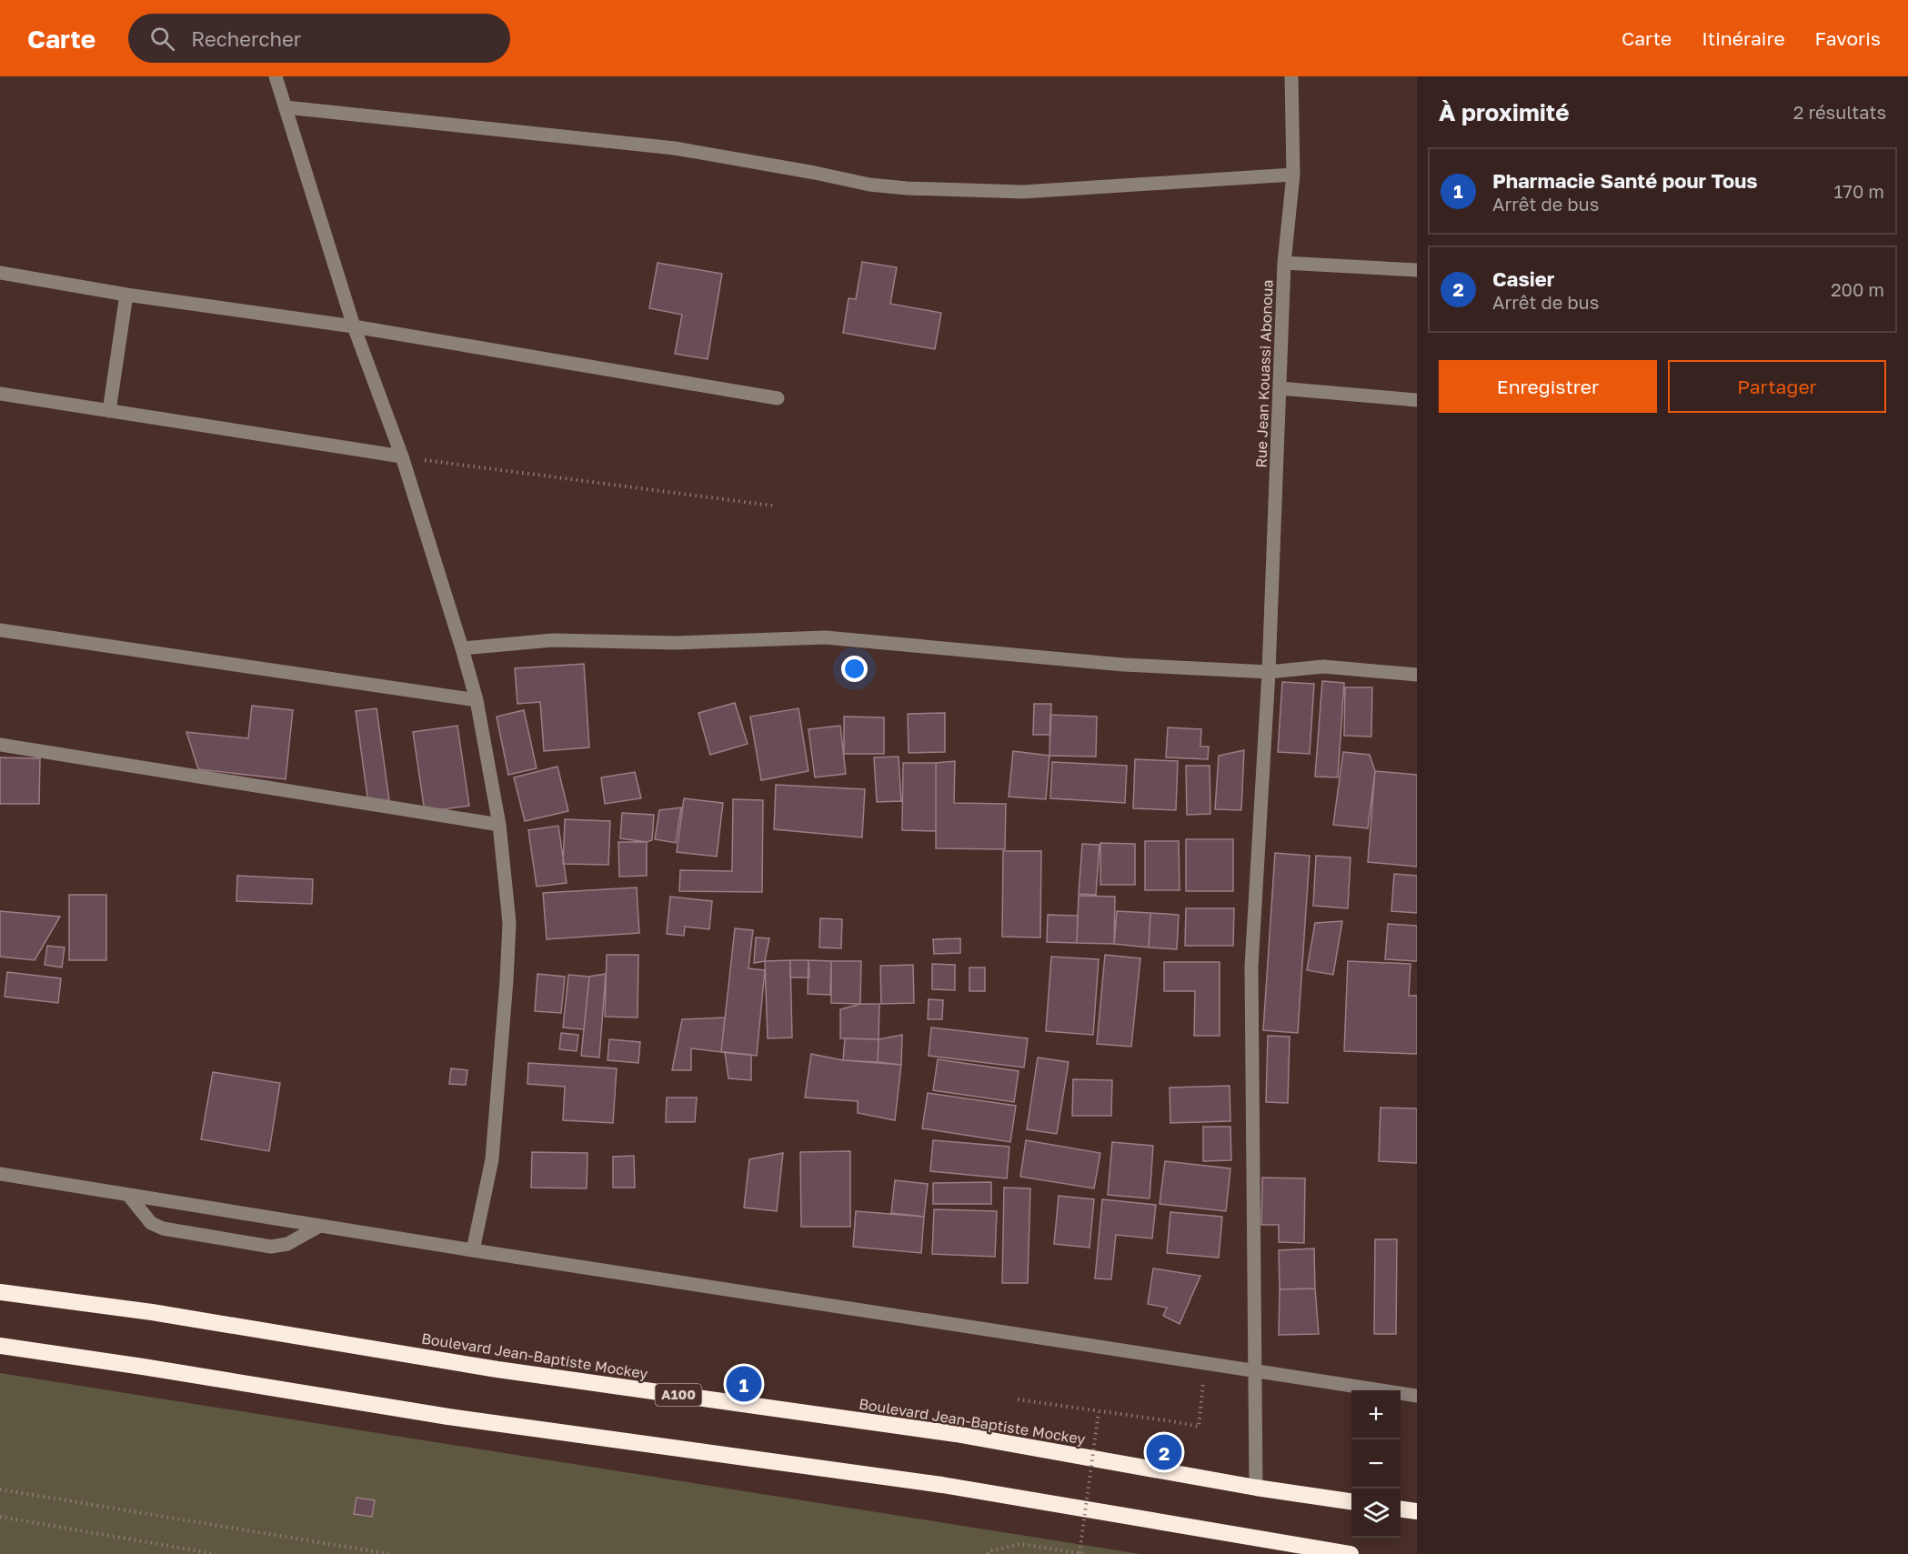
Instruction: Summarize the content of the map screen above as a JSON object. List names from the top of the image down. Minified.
{"streets":{"highway":["Boulevard Jean-Baptiste Mockey","A100"],"street":["Rue Jean Kouassi Abonoua"]},"crossings":[["Rue Jean Kouassi Abonoua","Boulevard Jean-Baptiste Mockey"]],"page":{"header":"Carte","search":"Rechercher","nav":["Carte","Itinéraire","Favoris"],"heading":["À proximité","2 résultats"],"list":[{"mark":"1","name":"Pharmacie Santé pour Tous","note":"Arrêt de bus","value":"170 m"},{"mark":"2","name":"Casier","note":"Arrêt de bus","value":"200 m"}],"buttons":["Enregistrer","Partager"],"pins":["1","2"],"map_buttons":["+","−"]}}
